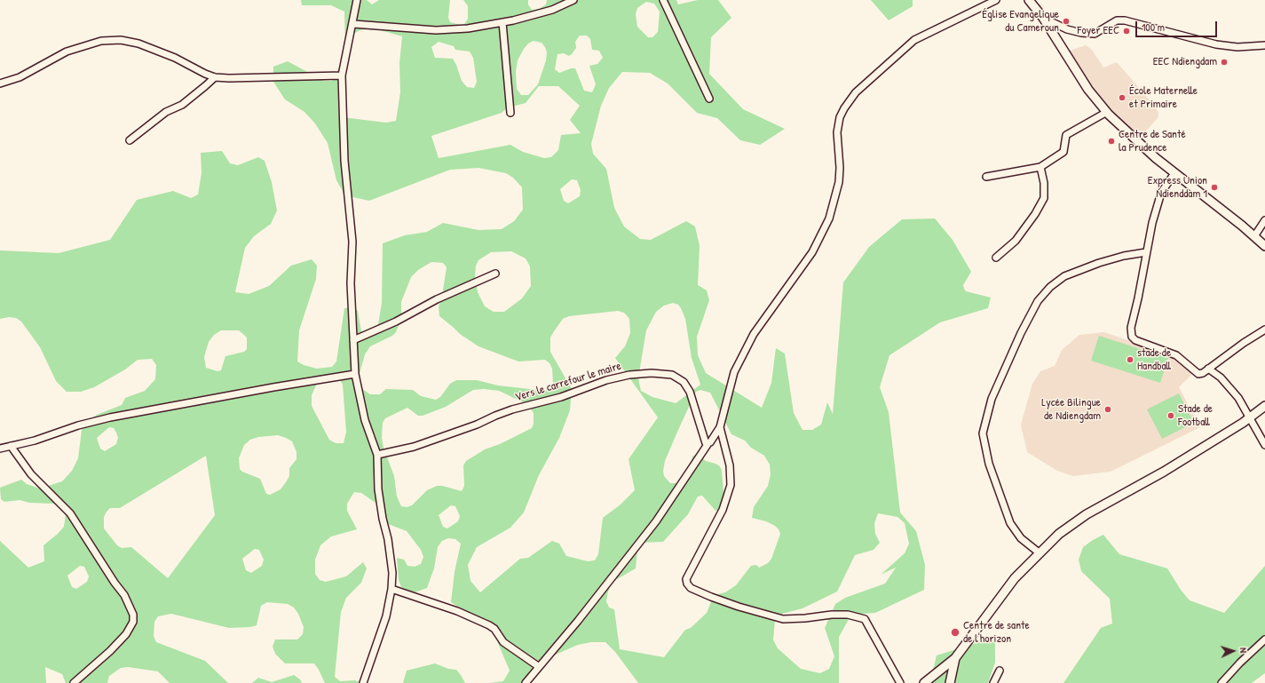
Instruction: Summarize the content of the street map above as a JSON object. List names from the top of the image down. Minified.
{"streets":{"street":["Vers le carrefour le maire"]},"places":["Église Evangelique du Cameroun","Foyer EEC","EEC Ndiengdam","École Maternelle et Primaire","Centre de Santé la Prudence","Express Union Ndienddam 1","stade de Handball","Lycée Bilingue de Ndiengdam","Stade de Football","Centre de sante de l'horizon"],"scale_bar":"100 m","north":"right"}
